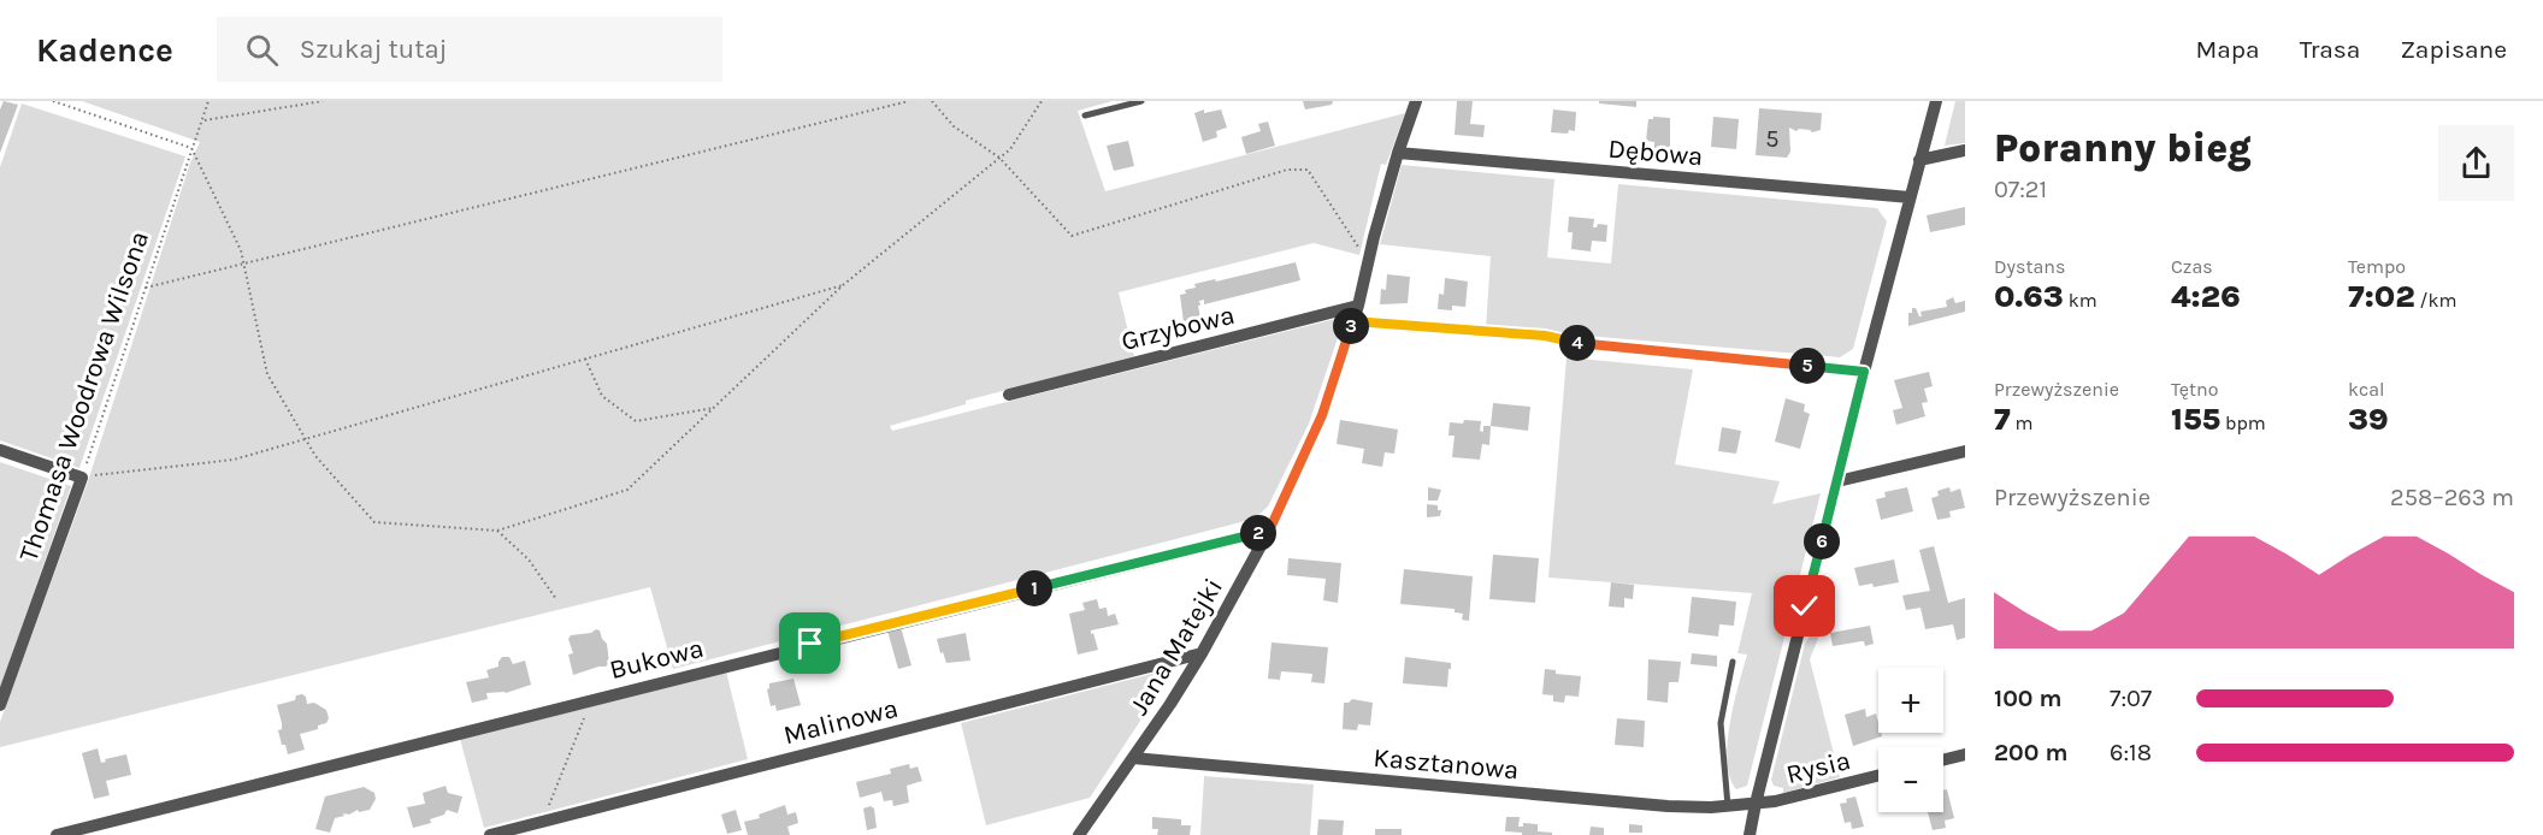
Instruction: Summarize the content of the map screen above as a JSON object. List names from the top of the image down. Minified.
{"streets":{"street":["Dębowa","Grzybowa","Thomasa Woodrowa Wilsona","Jana Matejki","Bukowa","Malinowa","Kasztanowa","Rysia"]},"crossings":[["Dębowa","Jana Matejki"],["Grzybowa","Jana Matejki"],["Jana Matejki","Bukowa"],["Jana Matejki","Malinowa"],["Jana Matejki","Kasztanowa"],["Kasztanowa","Rysia"]],"house_numbers":["5"],"page":{"header":"Kadence","search":"Szukaj tutaj","nav":["Mapa","Trasa","Zapisane"],"heading":["Poranny bieg","07:21"],"stats":[["Dystans","0.63 km"],["Czas","4:26"],["Tempo","7:02 /km"],["Przewyższenie","7 m"],["Tętno","155 bpm"],["kcal","39"]],"pins":["3","4","5","2","6","1"],"chart":["Przewyższenie","258–263 m"],"map_buttons":["+","−"],"list":[{"name":"100 m","note":"7:07"},{"name":"200 m","note":"6:18"}]}}
